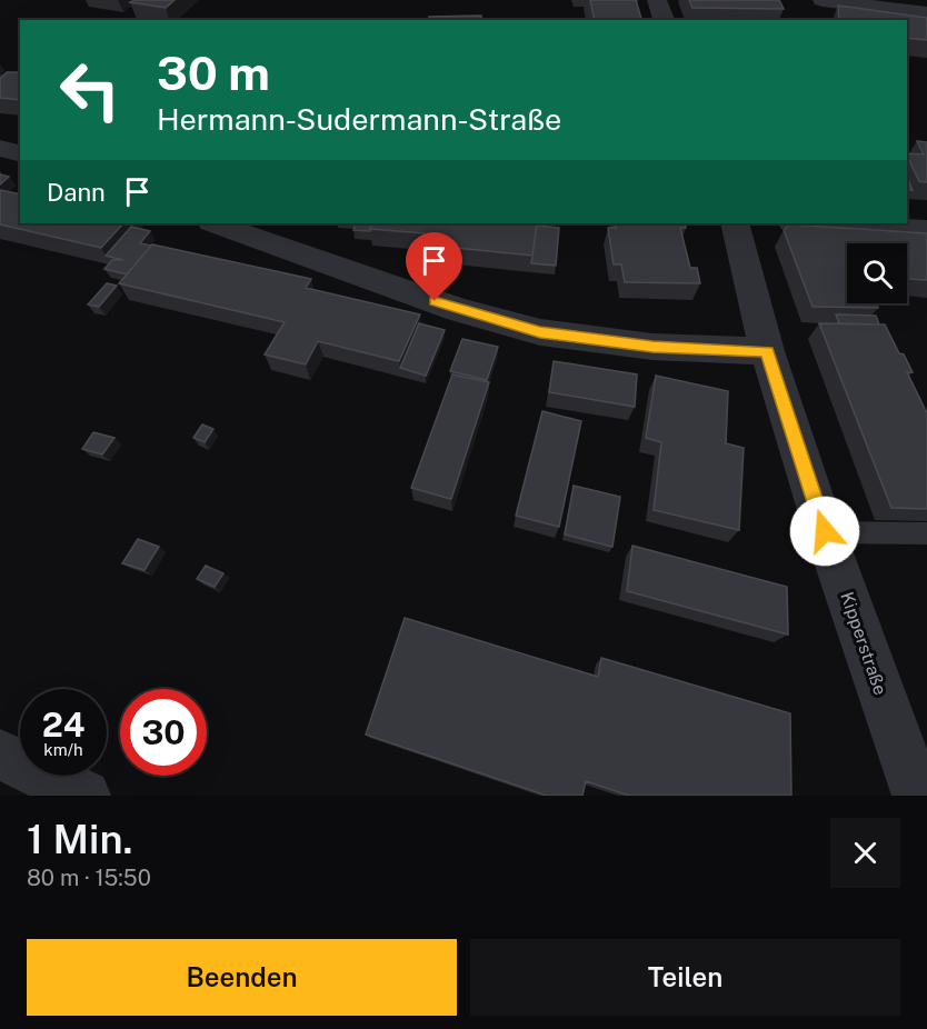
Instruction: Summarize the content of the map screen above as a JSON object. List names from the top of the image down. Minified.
{"streets":{"street":["Kipperstraße"]},"page":{"turn":["30 m","Hermann-Sudermann-Straße"],"then":"Dann","speed":"24 km/h","limit":"30","heading":["1 Min.","80 m · 15:50"],"buttons":["Beenden","Teilen"]}}
